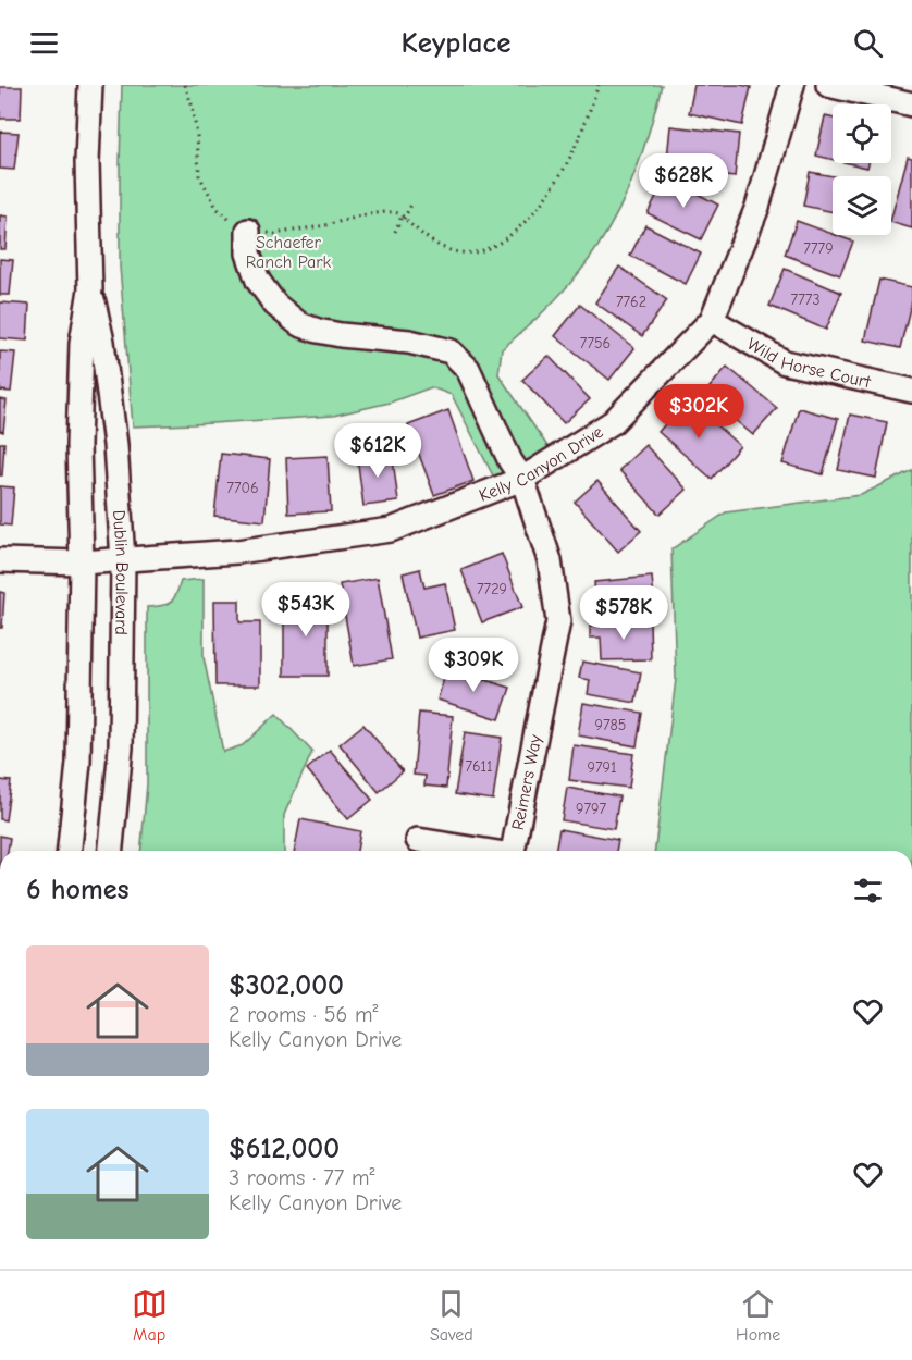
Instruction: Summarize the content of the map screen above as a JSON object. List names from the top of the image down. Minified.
{"streets":{"street":["Wild Horse Court","Kelly Canyon Drive","Dublin Boulevard","Reimers Way"]},"crossings":[["Wild Horse Court","Kelly Canyon Drive"],["Kelly Canyon Drive","Dublin Boulevard"],["Kelly Canyon Drive","Reimers Way"]],"parks":["Schaefer Ranch Park"],"house_numbers":["7779","7773","7762","7756","7706","7729","9785","7611","9791","9797"],"page":{"header":"Keyplace","price":["$628K","$302K","$612K","$543K","$578K","$309K"],"heading":"6 homes","list":[{"name":"$302,000","note":"2 rooms · 56 m² · Kelly Canyon Drive"},{"name":"$612,000","note":"3 rooms · 77 m² · Kelly Canyon Drive"}],"tabs":["Map","Saved","Home"]}}
